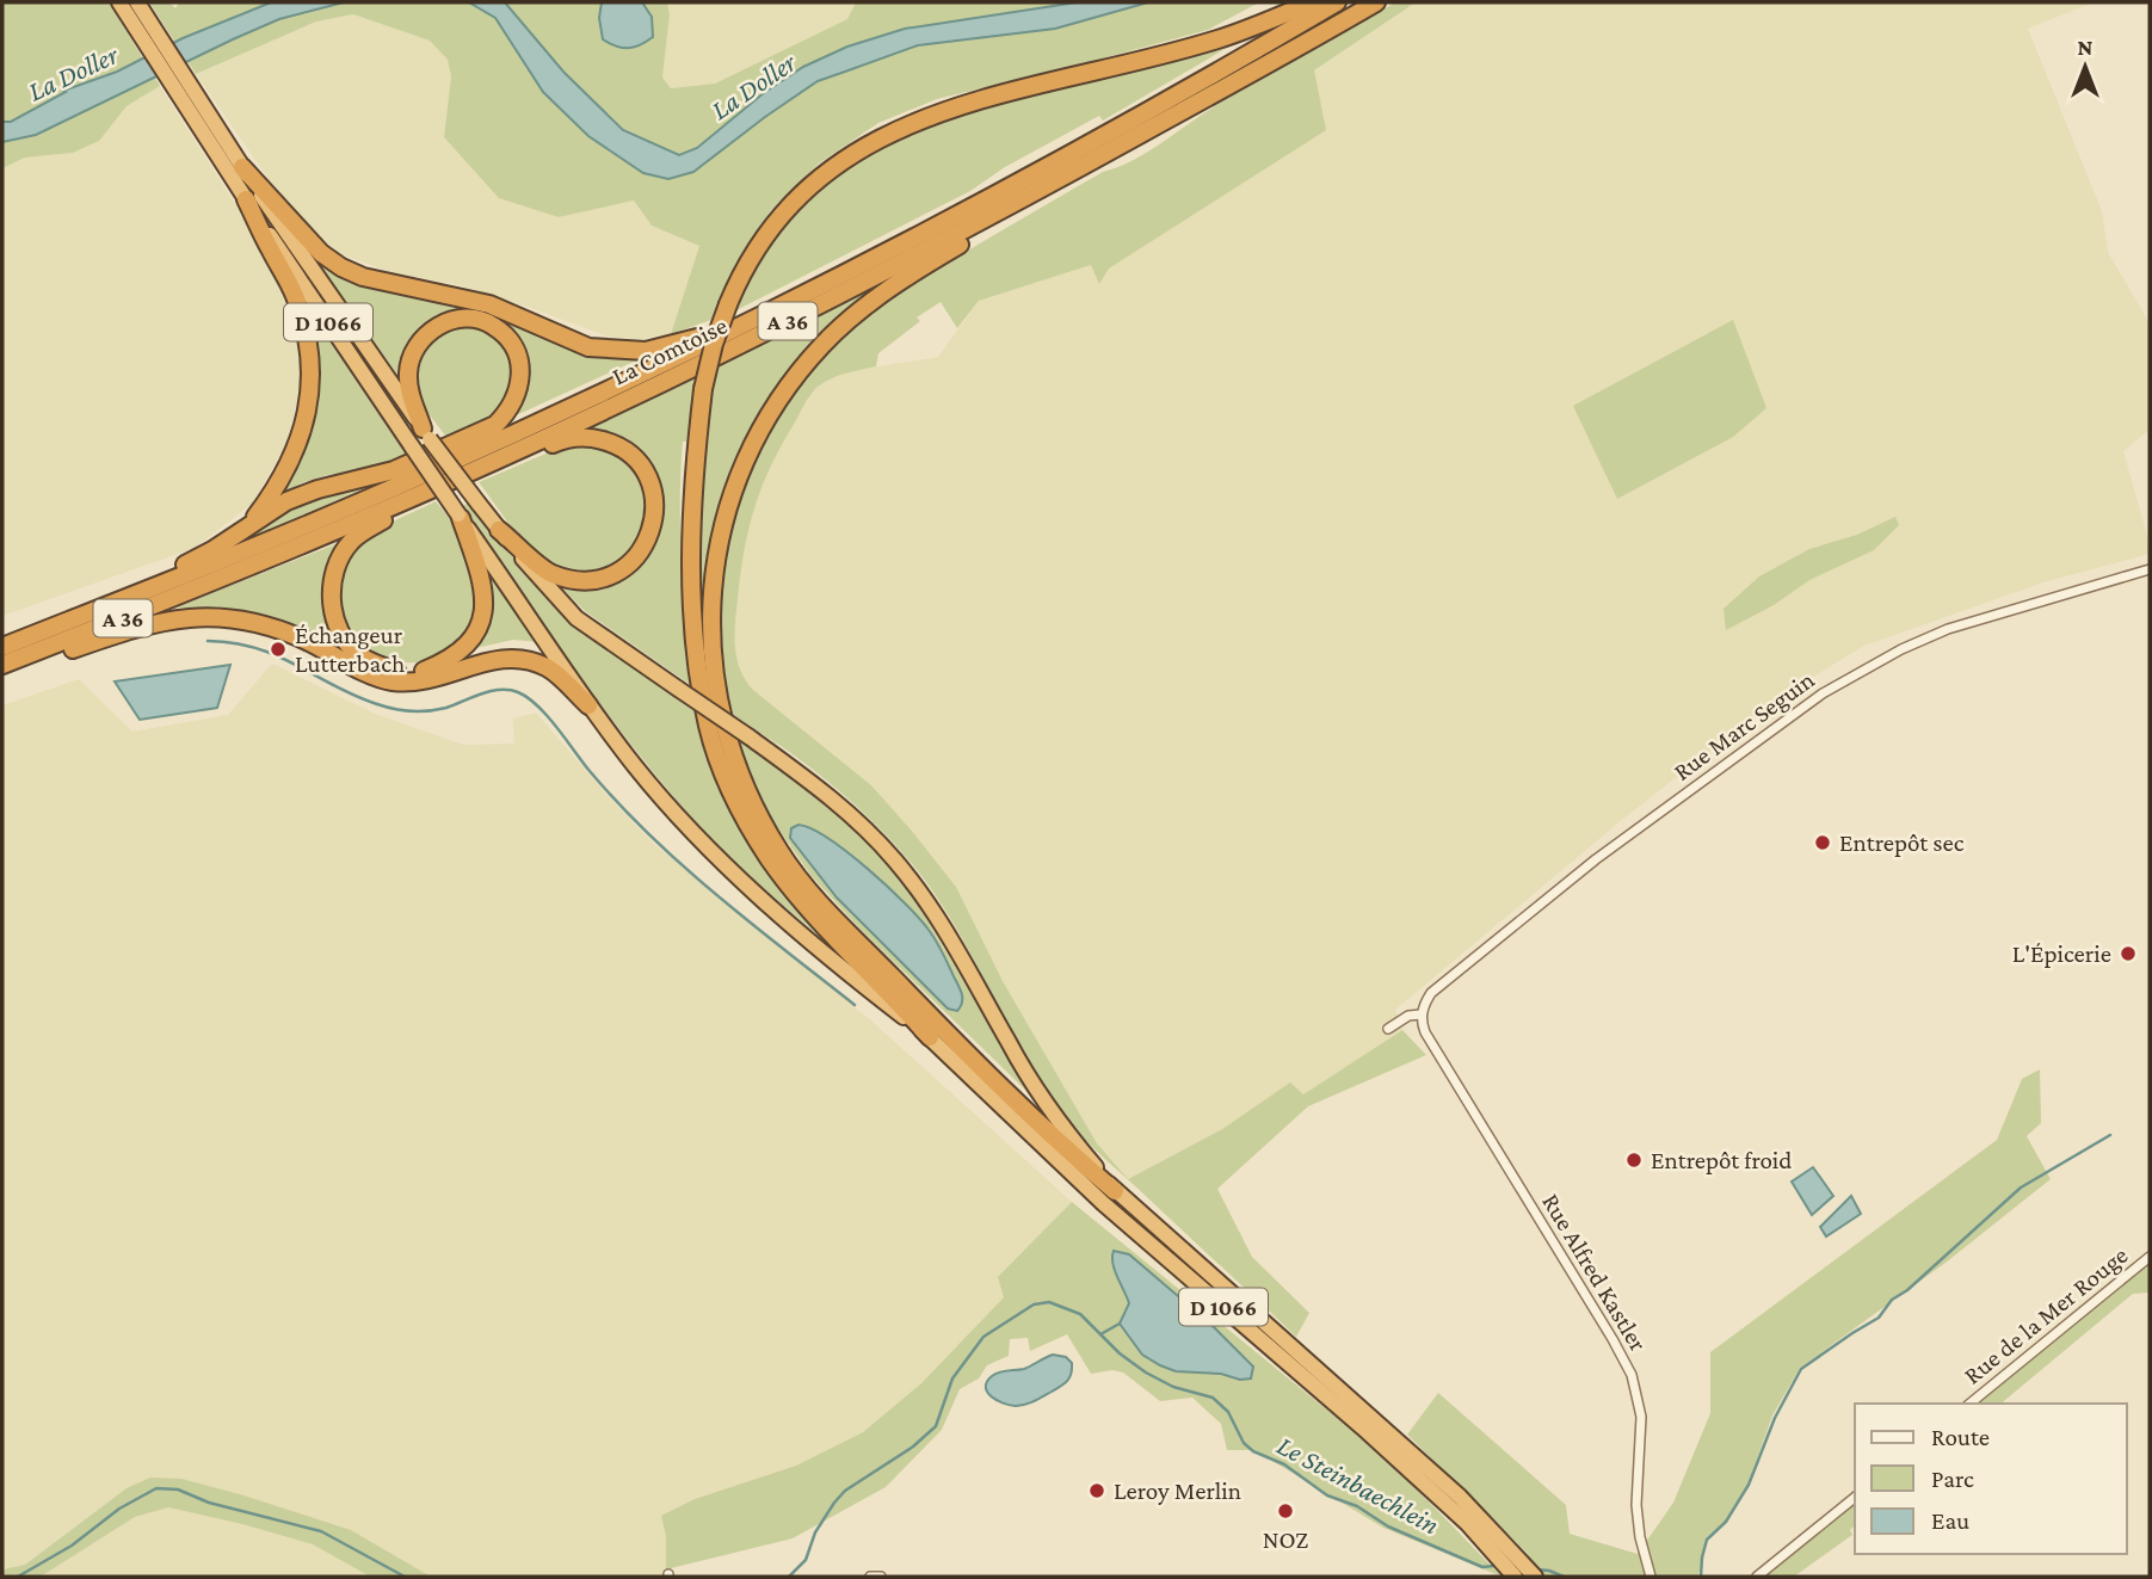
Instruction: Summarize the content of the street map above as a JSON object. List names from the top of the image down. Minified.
{"streets":{"highway":["A 36","D 1066","La Comtoise"],"street":["Rue Marc Seguin","Rue Alfred Kastler","Rue de la Mer Rouge"]},"crossings":[["Rue Marc Seguin","Rue Alfred Kastler"]],"water":["La Doller","Le Steinbaechlein"],"places":["Échangeur Lutterbach","Entrepôt sec","L'Épicerie","Entrepôt froid","Leroy Merlin","NOZ"],"legend":["Route","Parc","Eau"],"north":"top"}
